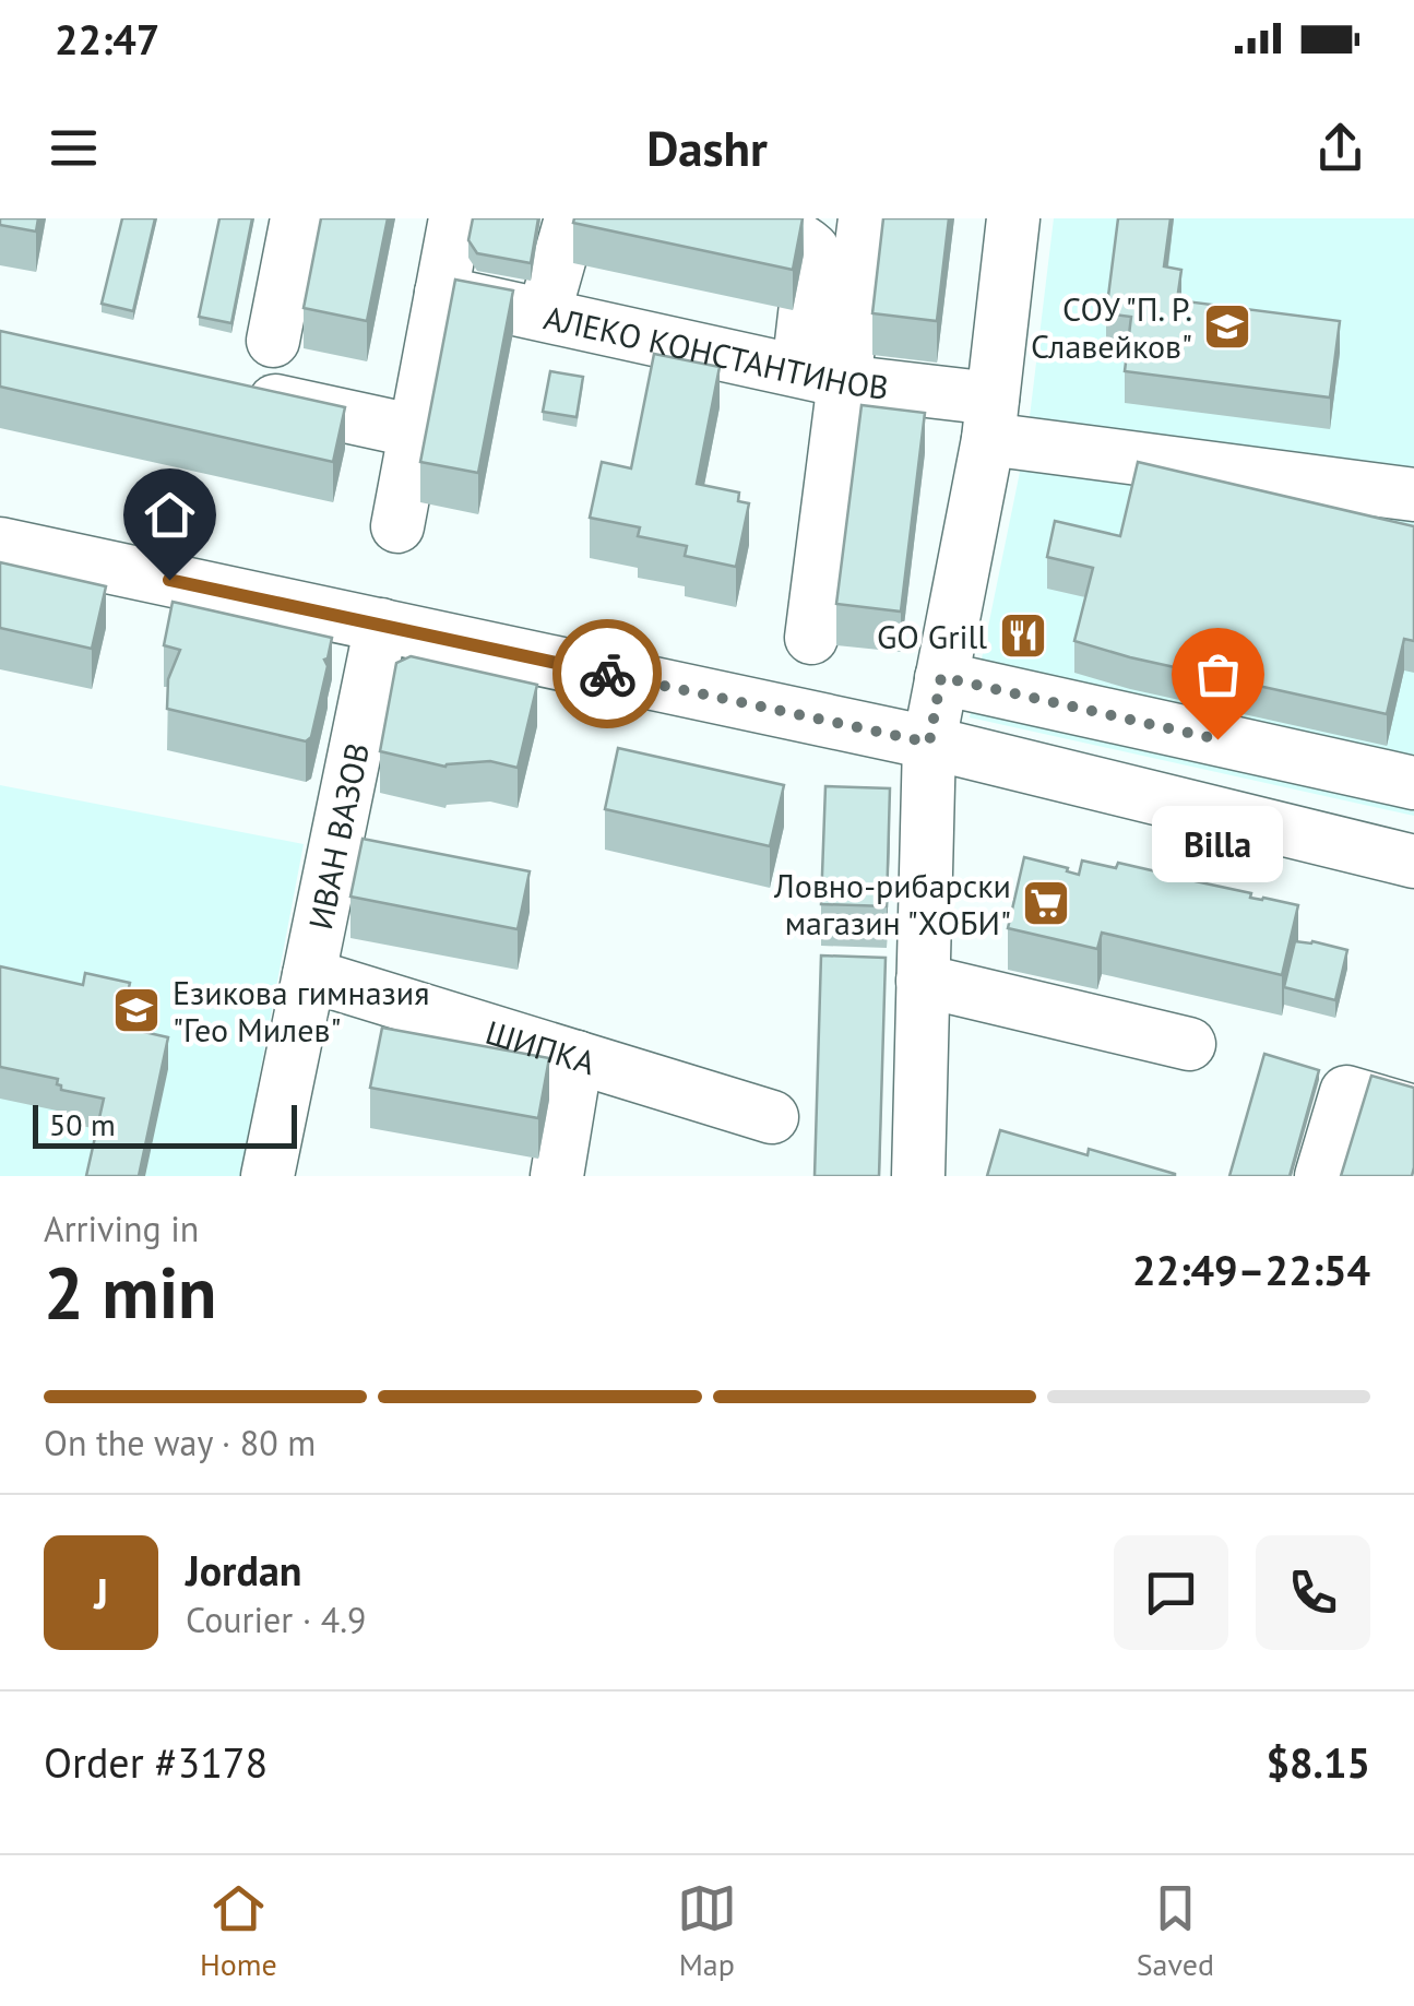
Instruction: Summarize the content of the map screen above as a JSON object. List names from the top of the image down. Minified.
{"streets":{"street":["АЛЕКО КОНСТАНТИНОВ","ИВАН ВАЗОВ","ШИПКА"]},"crossings":[["ИВАН ВАЗОВ","ШИПКА"]],"places":{"school or university":["СОУ \"П. Р. Славейков\"","Езикова гимназия \"Гео Милев\""],"restaurant":["GO Grill"],"other":["Billa"],"supermarket":["Ловно-рибарски магазин \"ХОБИ\""]},"scale_bar":"50 m","page":{"status":"22:47","header":"Dashr","bubble":"Billa","scale":"50 m","heading":["2 min","Arriving in","22:49–22:54"],"panel":["Jordan","Courier · 4.9","Order #3178","$8.15"],"bar":"On the way · 80 m","round":"J","tabs":["Home","Map","Saved"]}}
